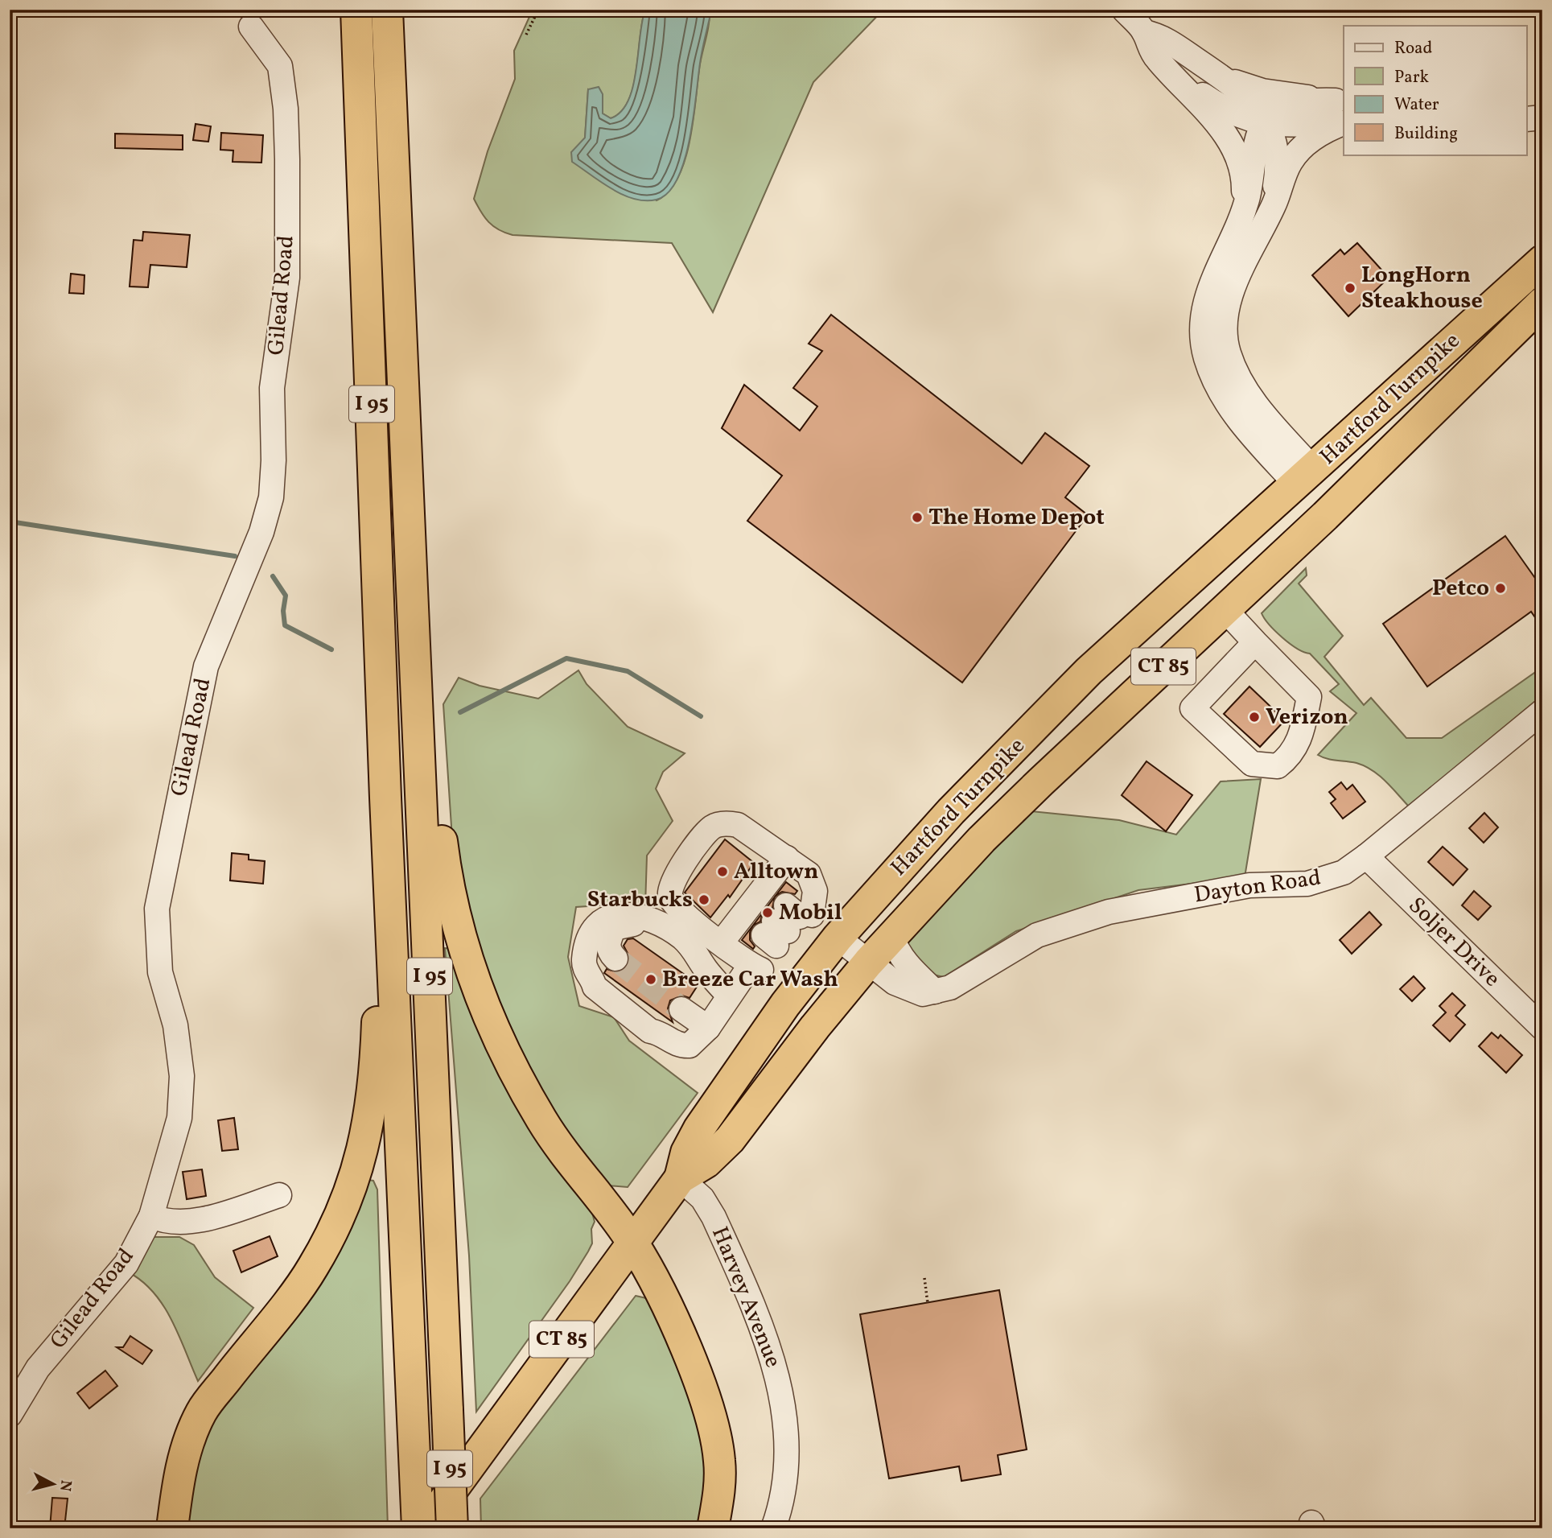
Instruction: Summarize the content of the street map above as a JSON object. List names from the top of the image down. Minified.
{"streets":{"highway":["Hartford Turnpike","I 95","CT 85"],"street":["Gilead Road","Dayton Road","Soljer Drive","Harvey Avenue"]},"crossings":[["Hartford Turnpike","Dayton Road"],["Hartford Turnpike","Harvey Avenue"],["Dayton Road","Soljer Drive"]],"places":["LongHorn Steakhouse","The Home Depot","Petco","Verizon","Alltown","Starbucks","Mobil","Breeze Car Wash"],"legend":["Road","Park","Water","Building"],"north":"right"}
